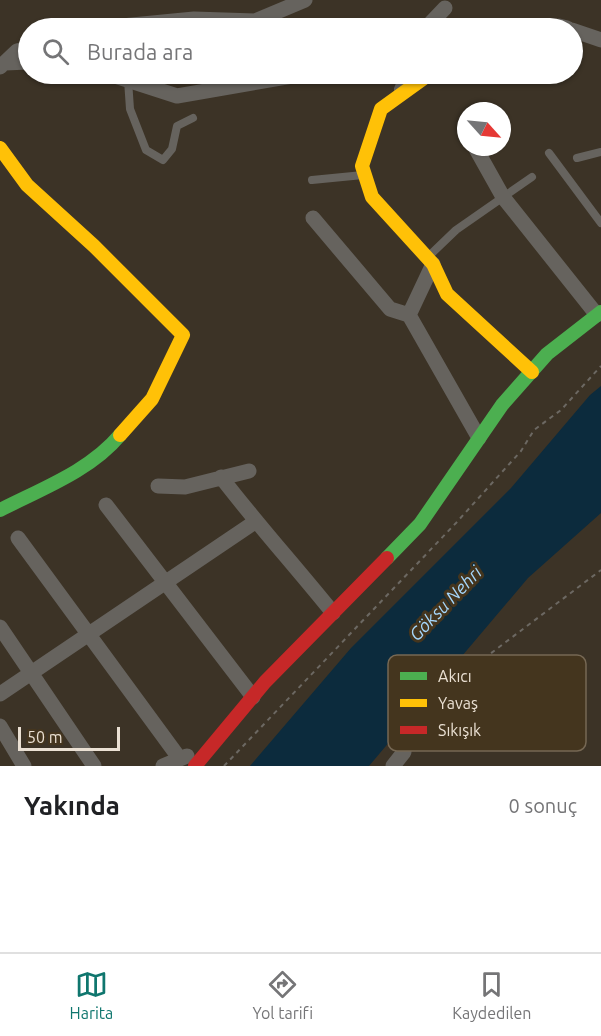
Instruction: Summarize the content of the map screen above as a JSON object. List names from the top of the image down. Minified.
{"water":["Göksu Nehri"],"legend":["Akıcı","Yavaş","Sıkışık"],"scale_bar":"50 m","north":"bottom right","page":{"search":"Burada ara","scale":"50 m","heading":["Yakında","0 sonuç"],"nav":["Harita","Yol tarifi","Kaydedilen"]}}
